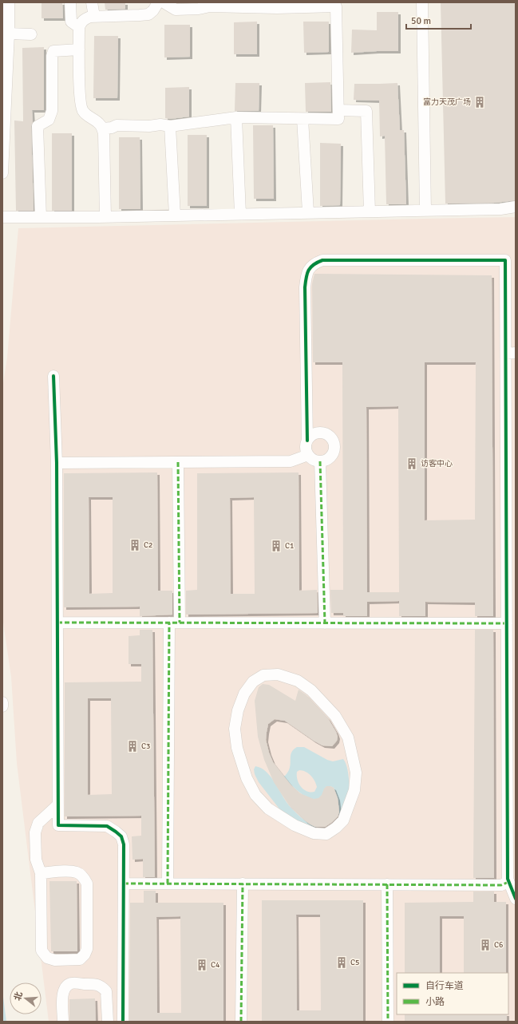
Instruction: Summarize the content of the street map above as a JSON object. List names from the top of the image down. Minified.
{"places":{"building":["富力天茂广场","访客中心","C2","C1","C3","C6","C5","C4"]},"legend":["自行车道","小路"],"scale_bar":"50 m","north":"left"}
